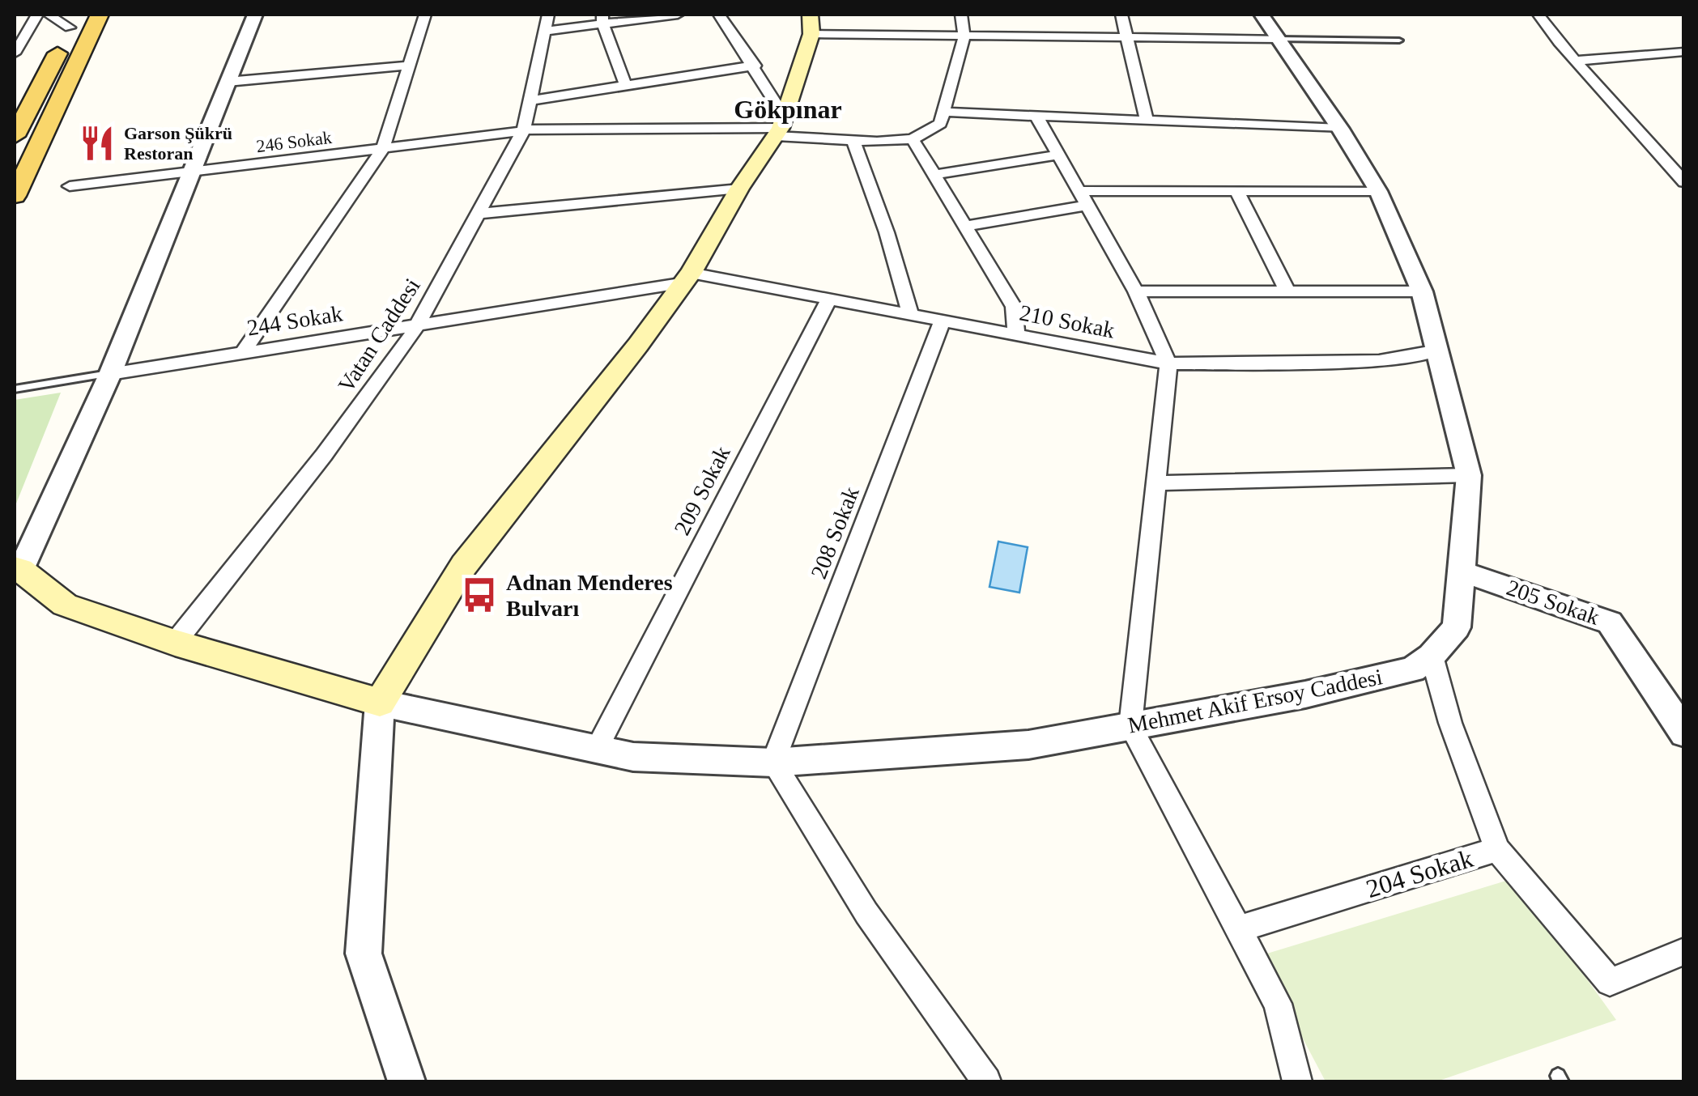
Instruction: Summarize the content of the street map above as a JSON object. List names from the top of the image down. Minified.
{"streets":{"street":["246 Sokak","244 Sokak","210 Sokak","Vatan Caddesi","209 Sokak","208 Sokak","205 Sokak","Mehmet Akif Ersoy Caddesi","204 Sokak"]},"crossings":[["246 Sokak","Vatan Caddesi"],["244 Sokak","210 Sokak"],["244 Sokak","Vatan Caddesi"],["210 Sokak","209 Sokak"],["210 Sokak","208 Sokak"],["210 Sokak","Mehmet Akif Ersoy Caddesi"],["209 Sokak","Mehmet Akif Ersoy Caddesi"],["208 Sokak","Mehmet Akif Ersoy Caddesi"],["205 Sokak","Mehmet Akif Ersoy Caddesi"],["Mehmet Akif Ersoy Caddesi","204 Sokak"]],"districts":["Gökpınar"],"places":{"restaurant":["Garson Şükrü Restoran"],"bus stop":["Adnan Menderes Bulvarı"]}}
